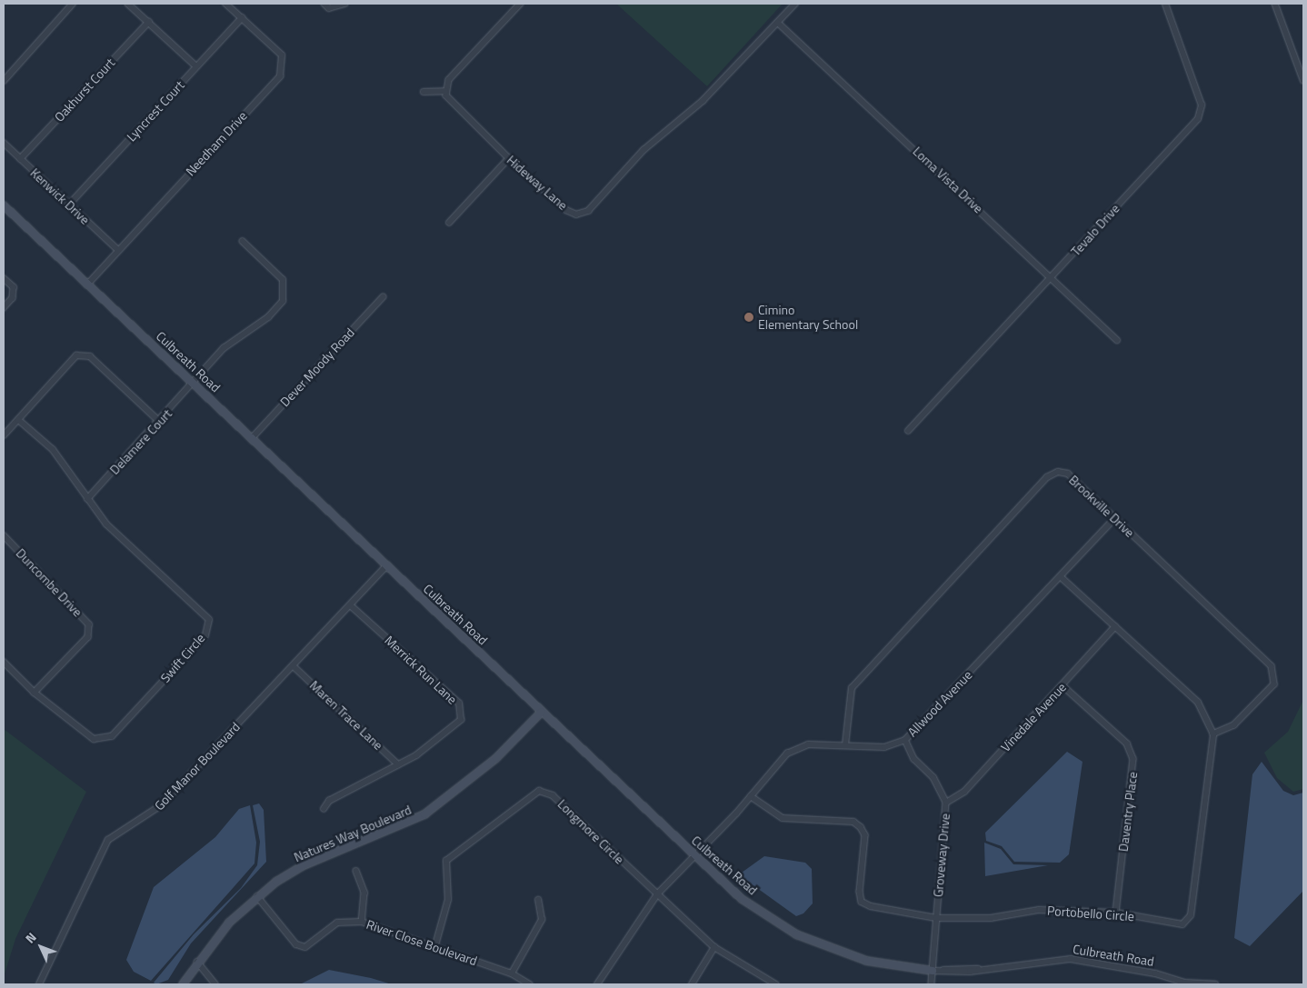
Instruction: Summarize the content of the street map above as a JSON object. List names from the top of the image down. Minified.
{"streets":{"street":["Oakhurst Court","Lyncrest Court","Needham Drive","Loma Vista Drive","Hideway Lane","Kenwick Drive","Tevalo Drive","Culbreath Road","Dever Moody Road","Delamere Court","Brookville Drive","Duncombe Drive","Swift Circle","Merrick Run Lane","Allwood Avenue","Maren Trace Lane","Vinedale Avenue","Golf Manor Boulevard","Daventry Place","Longmore Circle","Natures Way Boulevard","Groveway Drive","Portobello Circle","River Close Boulevard"]},"crossings":[["Oakhurst Court","Kenwick Drive"],["Lyncrest Court","Needham Drive"],["Lyncrest Court","Kenwick Drive"],["Needham Drive","Kenwick Drive"],["Needham Drive","Culbreath Road"],["Loma Vista Drive","Hideway Lane"],["Loma Vista Drive","Tevalo Drive"],["Culbreath Road","Dever Moody Road"],["Culbreath Road","Delamere Court"],["Culbreath Road","Allwood Avenue"],["Culbreath Road","Golf Manor Boulevard"],["Culbreath Road","Natures Way Boulevard"],["Culbreath Road","Groveway Drive"],["Delamere Court","Swift Circle"],["Brookville Drive","Allwood Avenue"],["Brookville Drive","Portobello Circle"],["Duncombe Drive","Swift Circle"],["Merrick Run Lane","Maren Trace Lane"],["Merrick Run Lane","Golf Manor Boulevard"],["Allwood Avenue","Longmore Circle"],["Allwood Avenue","Groveway Drive"],["Allwood Avenue","Portobello Circle"],["Maren Trace Lane","Golf Manor Boulevard"],["Vinedale Avenue","Daventry Place"],["Vinedale Avenue","Groveway Drive"],["Daventry Place","Portobello Circle"],["Longmore Circle","River Close Boulevard"],["Natures Way Boulevard","River Close Boulevard"],["Groveway Drive","Portobello Circle"]],"places":["Cimino Elementary School"],"north":"top left"}
